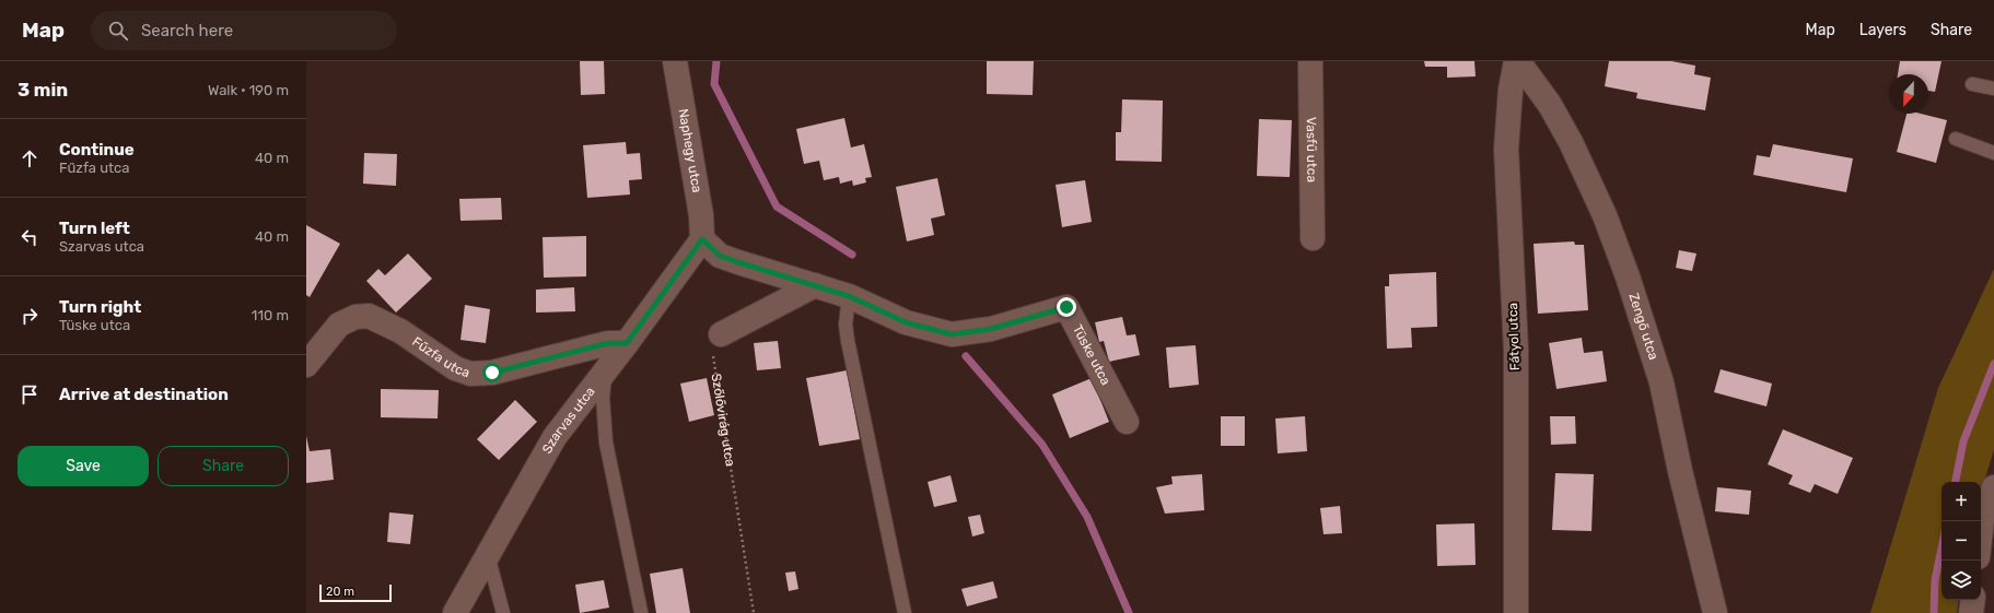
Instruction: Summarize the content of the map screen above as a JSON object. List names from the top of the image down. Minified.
{"streets":{"street":["Naphegy utca","Vasfű utca","Zengő utca","Fátyol utca","Fűzfa utca","Tüske utca","Szarvas utca"],"path":["Szőlővirág utca"]},"crossings":[["Naphegy utca","Tüske utca"],["Naphegy utca","Szarvas utca"],["Zengő utca","Fátyol utca"],["Fűzfa utca","Szarvas utca"],["Tüske utca","Szarvas utca"]],"scale_bar":"20 m","north":"bottom","page":{"header":"Map","search":"Search here","nav":["Map","Layers","Share"],"heading":["3 min","Walk · 190 m"],"list":[["Continue","Fűzfa utca","40 m"],["Turn left","Szarvas utca","40 m"],["Turn right","Tüske utca","110 m"],"Arrive at destination"],"buttons":["Save","Share"],"map_buttons":["+","−"],"scale":"20 m"}}
